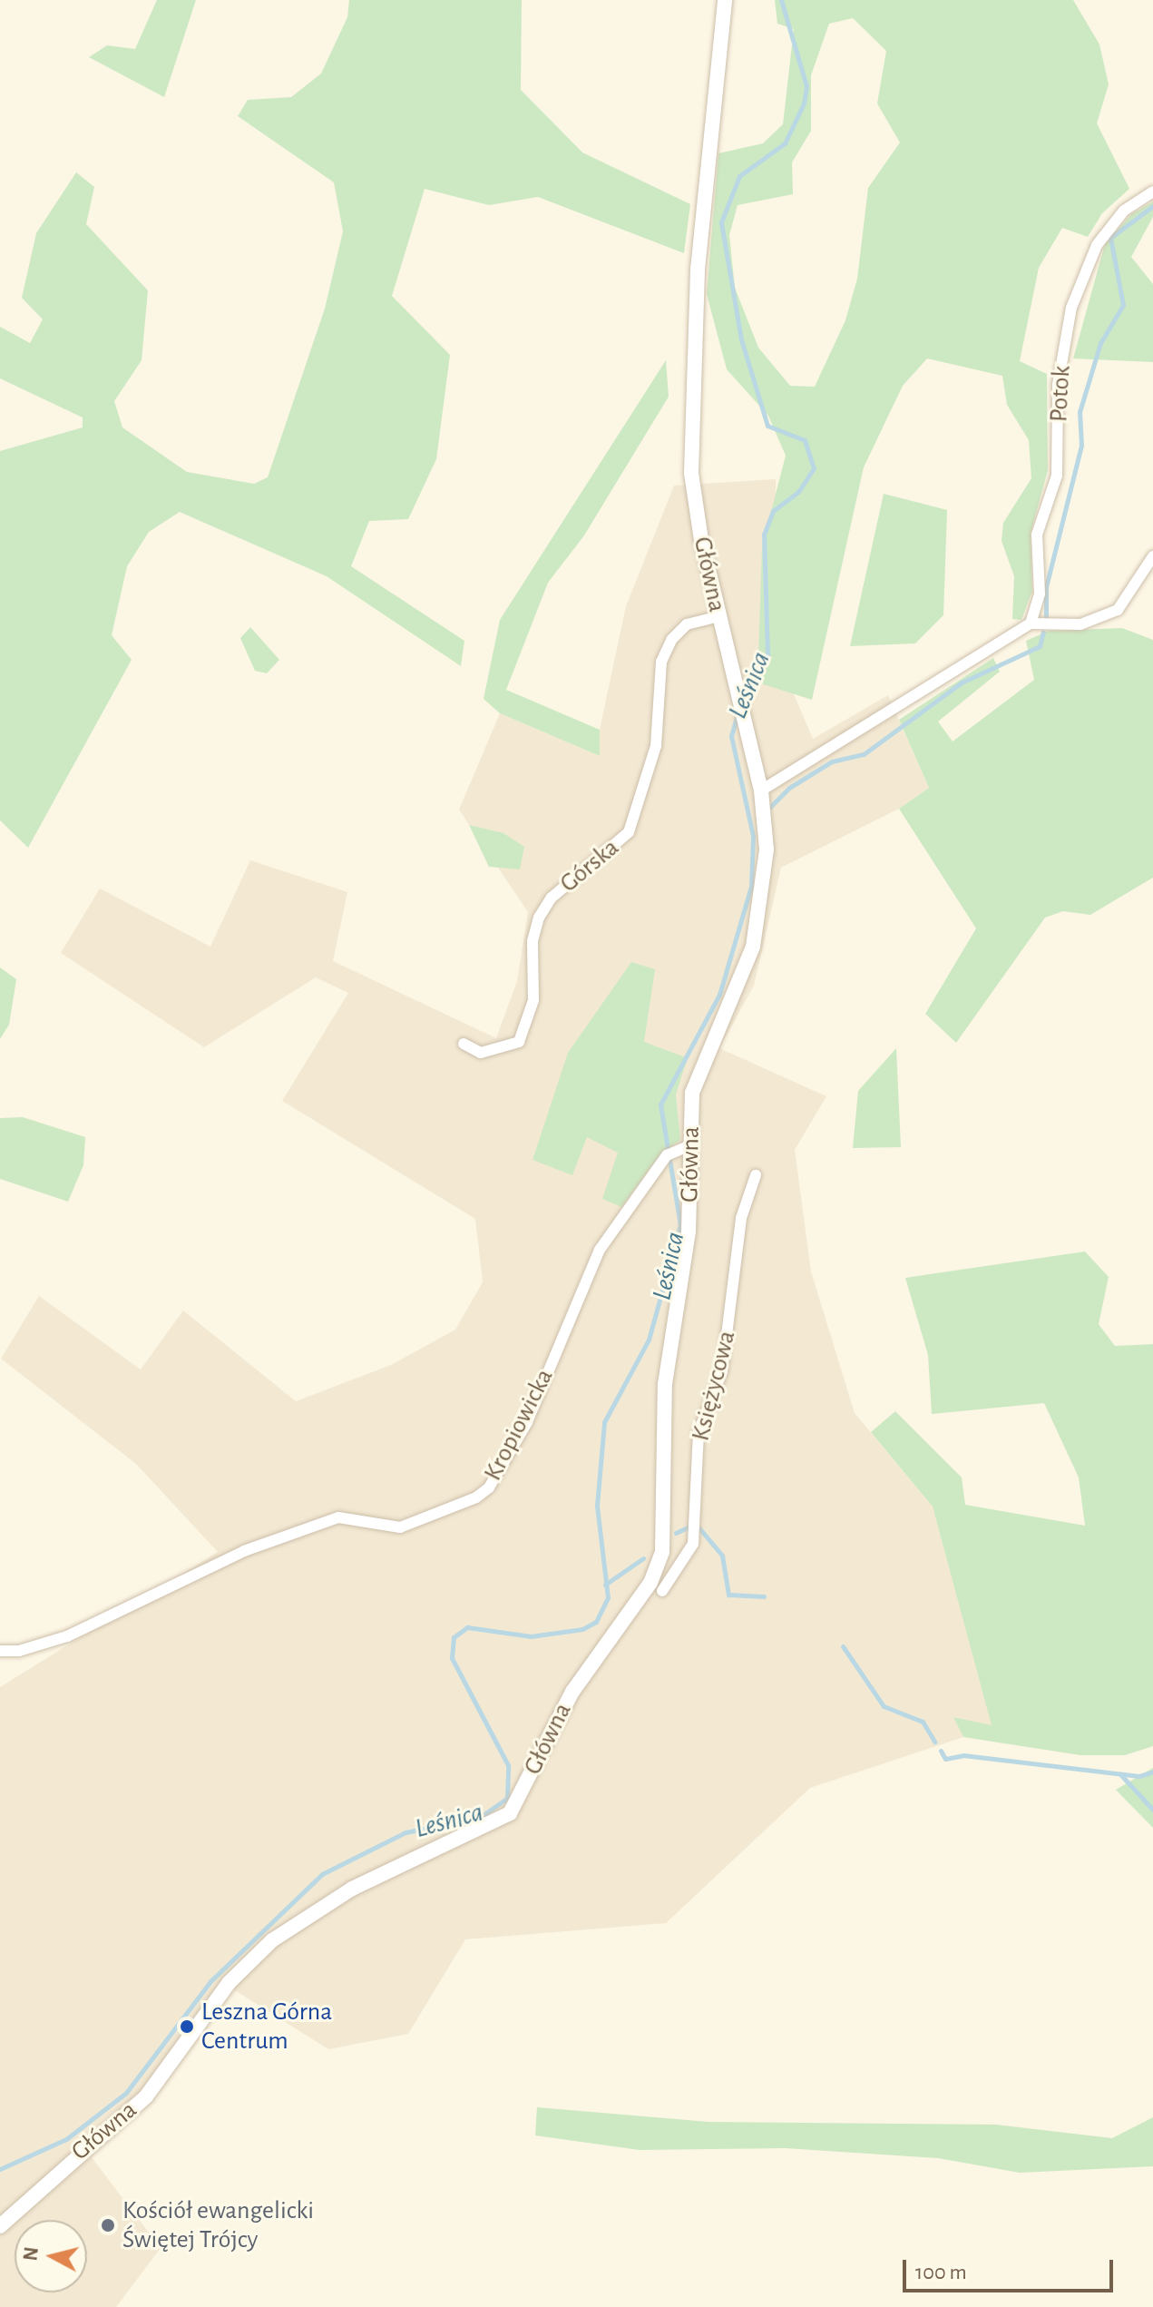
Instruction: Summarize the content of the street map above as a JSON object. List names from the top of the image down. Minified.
{"streets":{"street":["Potok","Główna","Górska","Księżycowa","Kropiowicka"]},"crossings":[["Główna","Górska"],["Główna","Kropiowicka"]],"water":["Leśnica"],"places":["Leszna Górna Centrum","Kościół ewangelicki Świętej Trójcy"],"scale_bar":"100 m","north":"left"}
